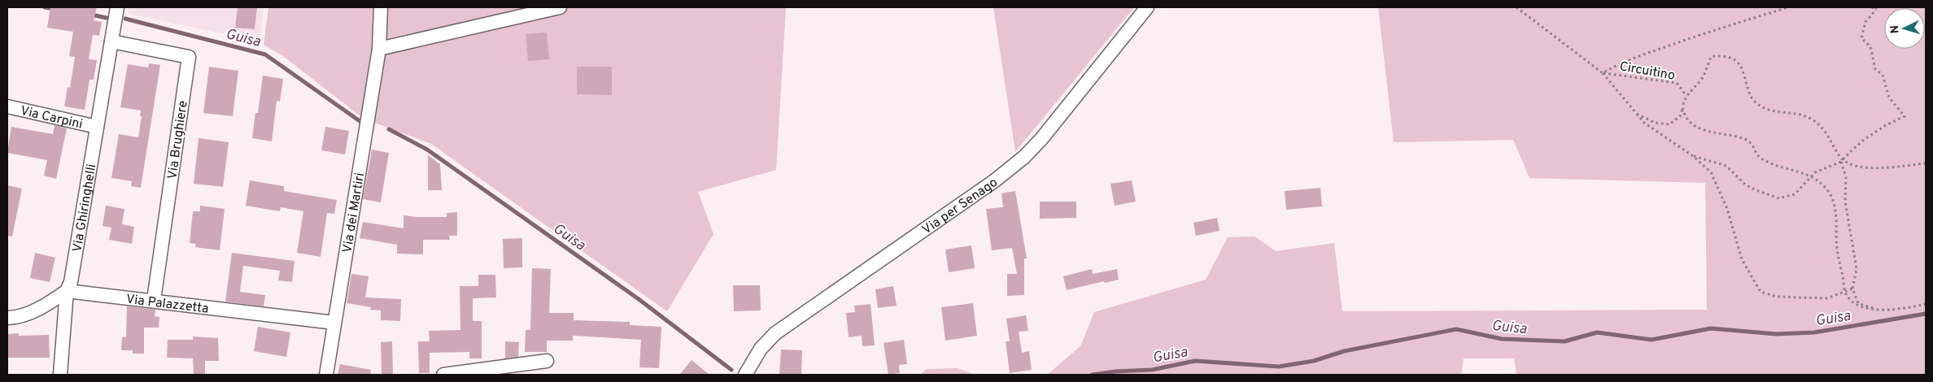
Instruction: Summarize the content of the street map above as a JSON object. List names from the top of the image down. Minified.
{"streets":{"street":["Via Carpini","Via Brughiere","Via per Senago","Via Ghiringhelli","Via dei Martiri","Via Palazzetta"],"path":["Circuitino"]},"crossings":[["Via Carpini","Via Ghiringhelli"],["Via Brughiere","Via Ghiringhelli"],["Via Brughiere","Via Palazzetta"],["Via Ghiringhelli","Via Palazzetta"],["Via dei Martiri","Via Palazzetta"]],"water":["Guisa"],"north":"left"}
